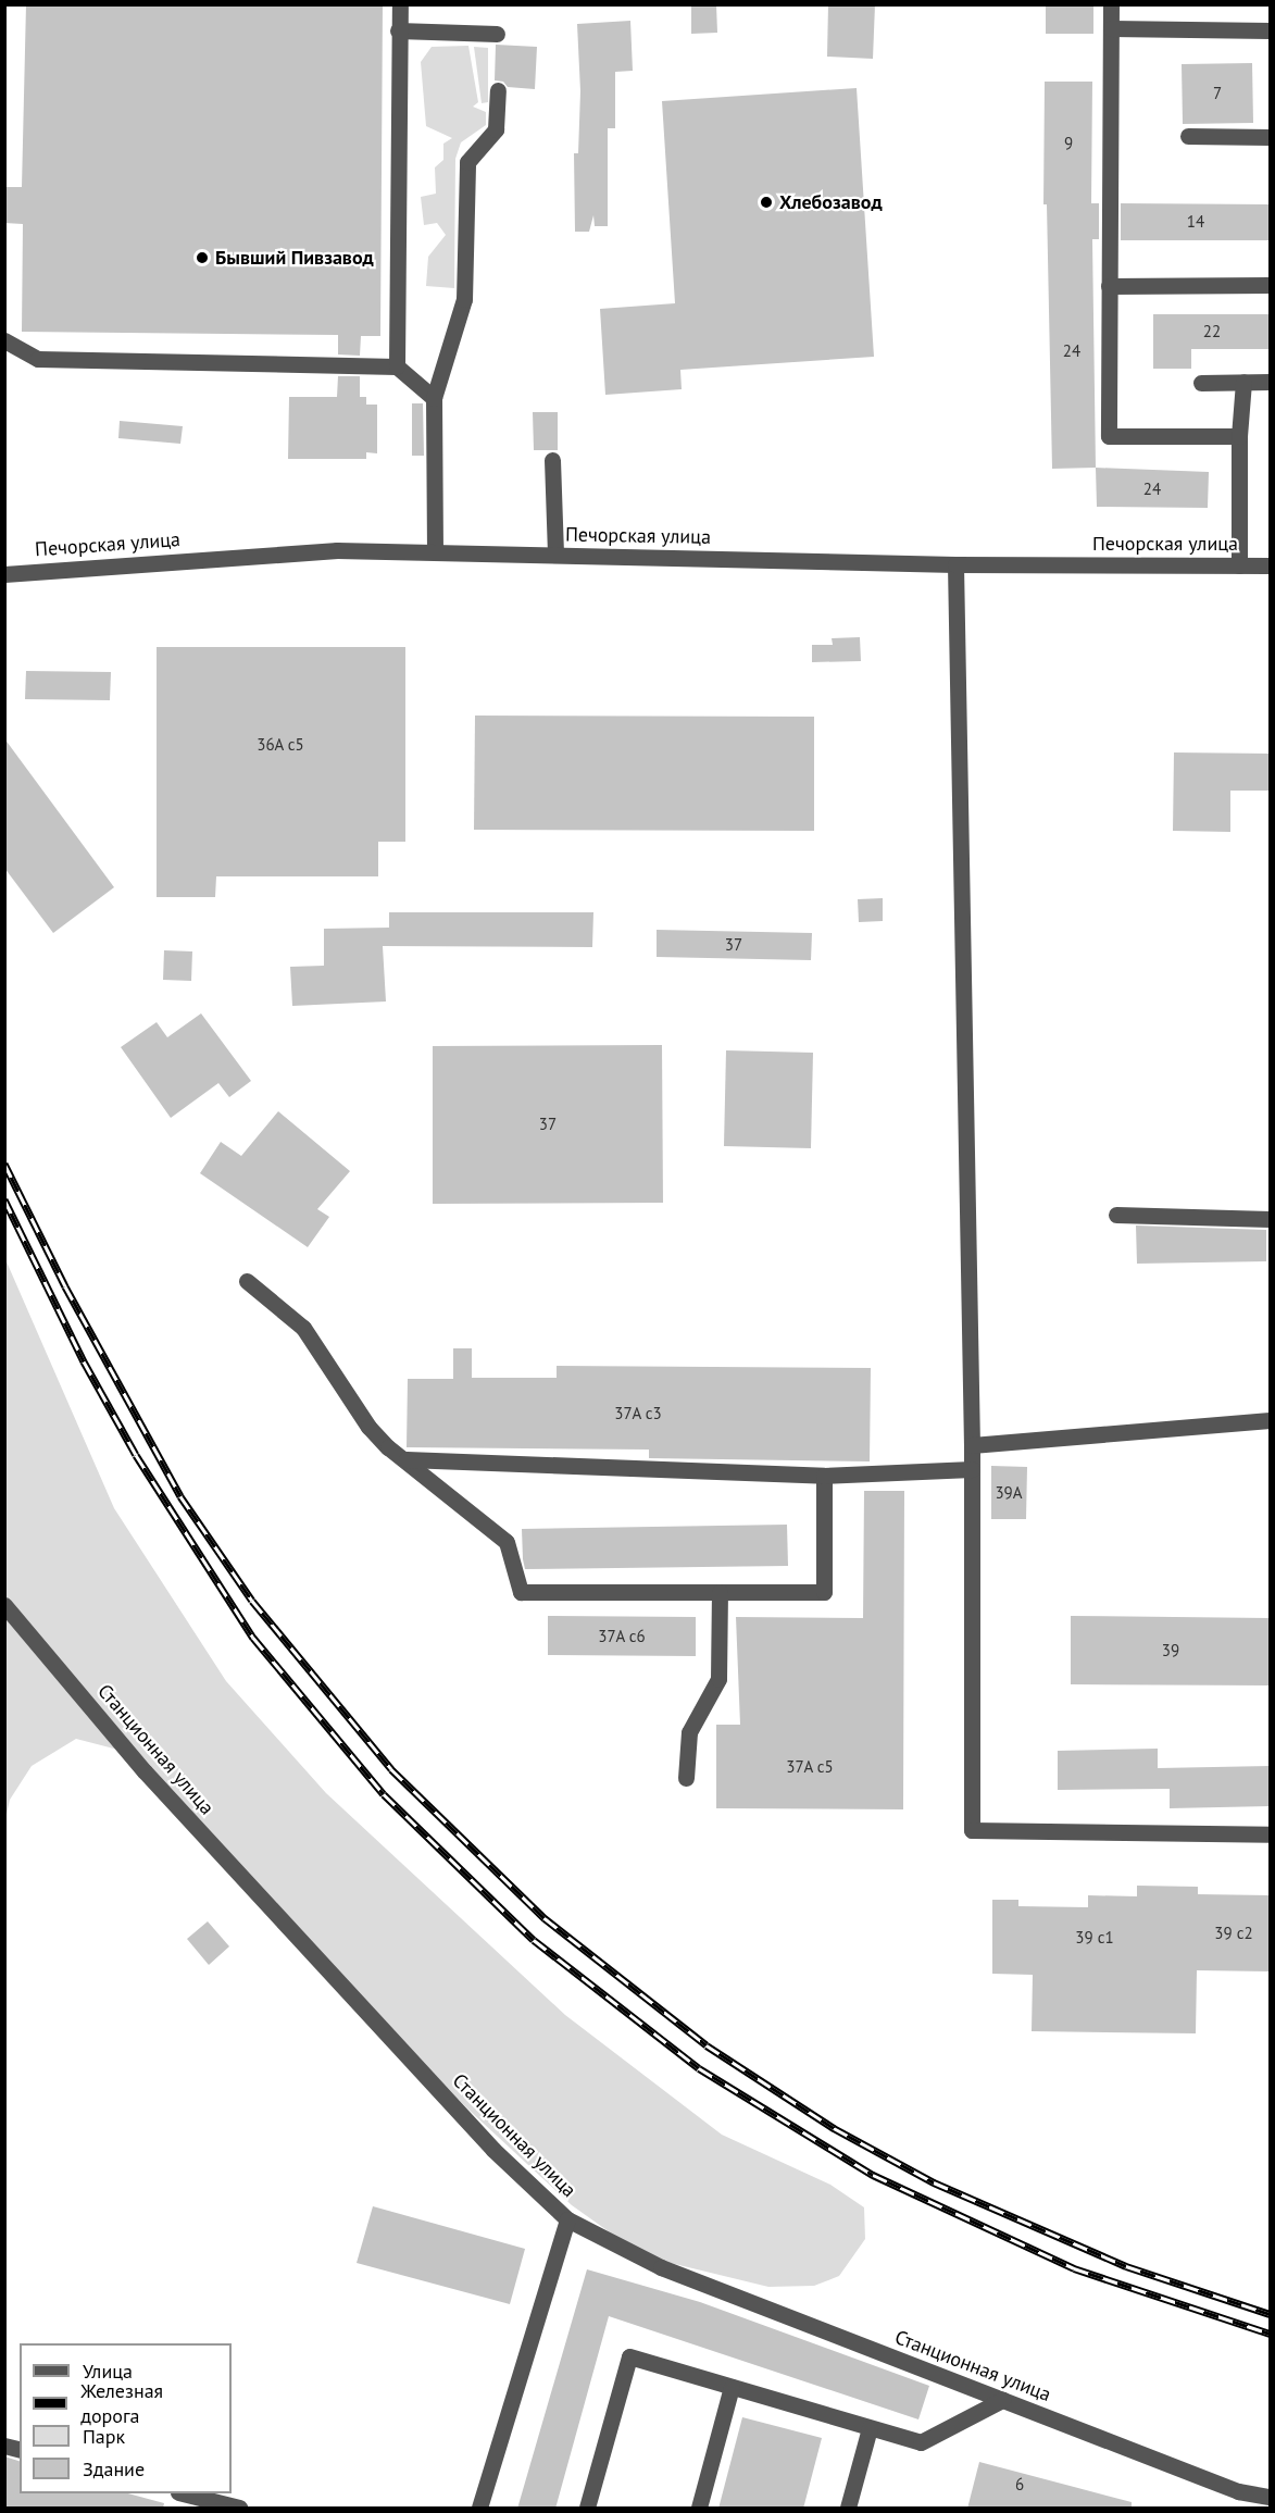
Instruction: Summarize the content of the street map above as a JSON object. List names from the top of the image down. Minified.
{"streets":{"street":["Печорская улица","Станционная улица"]},"places":["Хлебозавод","Бывший Пивзавод"],"house_numbers":["7","9","14","22","24","24","36А с5","37","37","37А с3","39А","37А с6","39","37А с5","39 с2","39 с1","6"],"legend":["Улица","Железная дорога","Парк","Здание"]}
